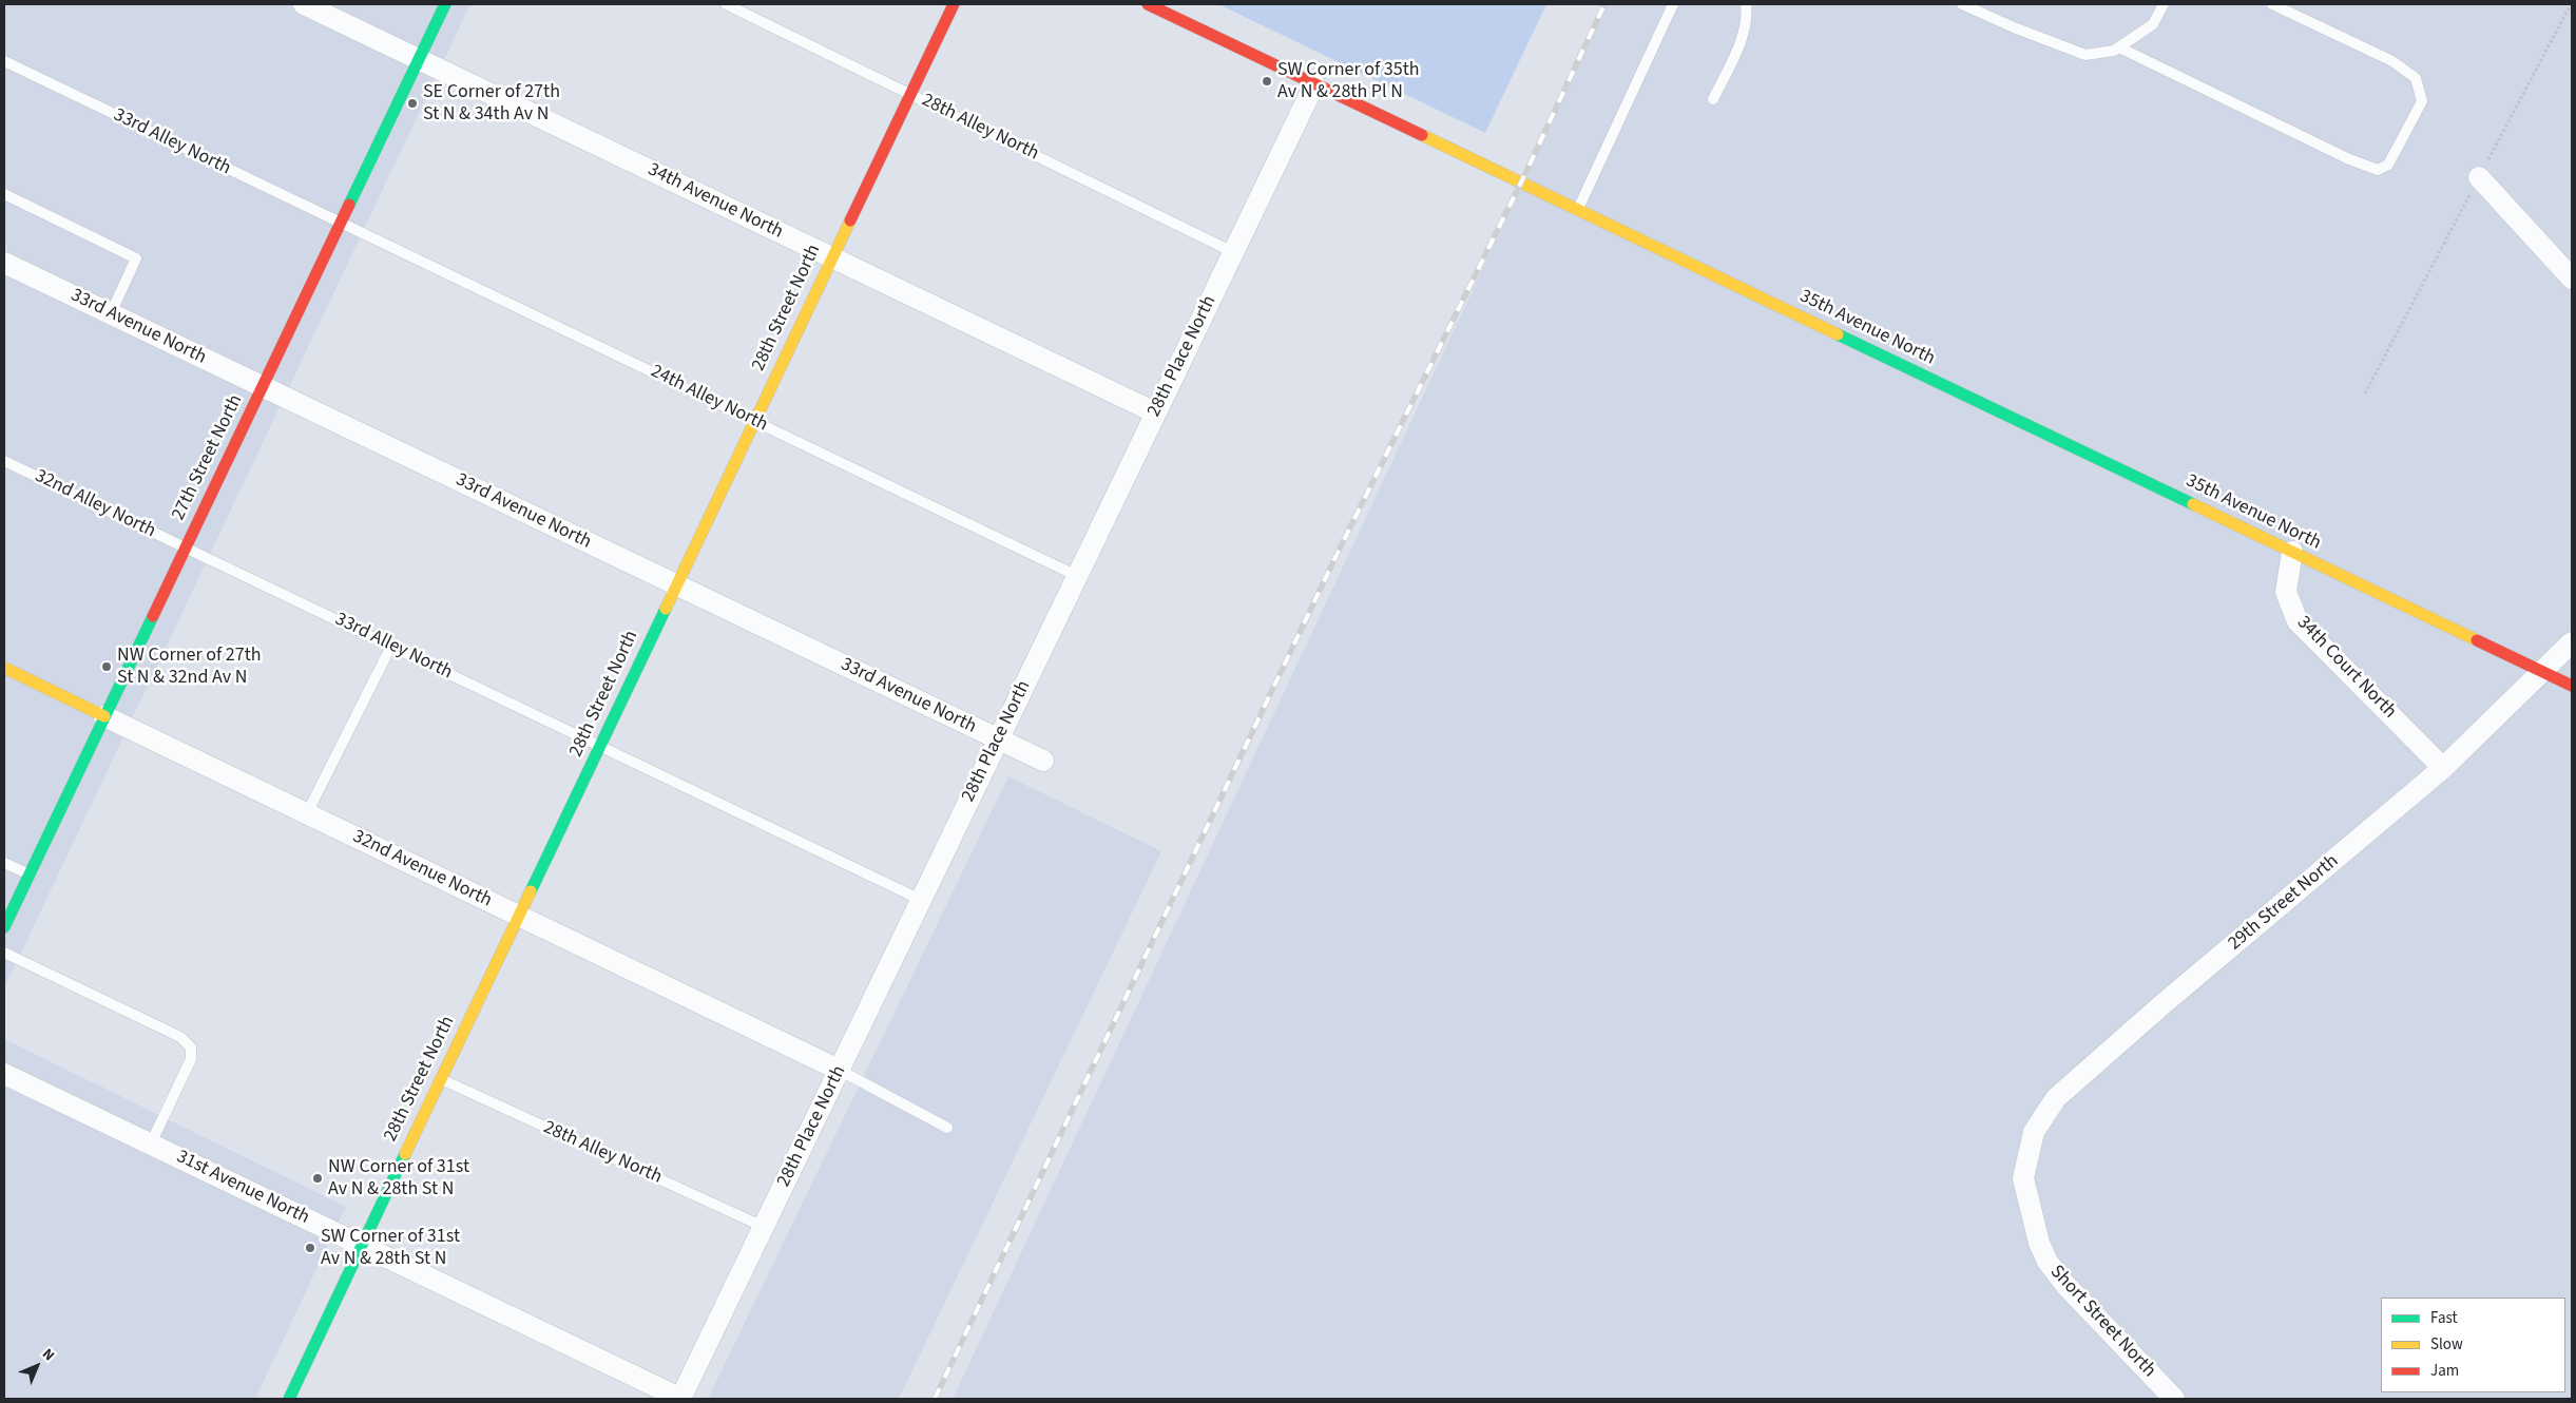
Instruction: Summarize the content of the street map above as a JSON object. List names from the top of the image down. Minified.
{"streets":{"street":["34th Avenue North","28th Street North","33rd Avenue North","35th Avenue North","28th Place North","27th Street North","34th Court North","32nd Avenue North","29th Street North","31st Avenue North","Short Street North"],"lane":["28th Alley North","33rd Alley North","24th Alley North","32nd Alley North"]},"crossings":[["28th Alley North","28th Street North"],["28th Alley North","28th Place North"],["33rd Alley North","28th Street North"],["33rd Alley North","24th Alley North"],["33rd Alley North","27th Street North"],["33rd Alley North","32nd Alley North"],["34th Avenue North","28th Street North"],["34th Avenue North","28th Place North"],["34th Avenue North","27th Street North"],["28th Street North","33rd Avenue North"],["28th Street North","24th Alley North"],["28th Street North","32nd Avenue North"],["28th Street North","31st Avenue North"],["33rd Avenue North","28th Place North"],["33rd Avenue North","27th Street North"],["35th Avenue North","28th Place North"],["35th Avenue North","34th Court North"],["35th Avenue North","29th Street North"],["28th Place North","24th Alley North"],["28th Place North","32nd Avenue North"],["28th Place North","31st Avenue North"],["24th Alley North","27th Street North"],["27th Street North","32nd Alley North"],["27th Street North","32nd Avenue North"],["34th Court North","29th Street North"],["29th Street North","Short Street North"]],"places":["SW Corner of 35th Av N & 28th Pl N","SE Corner of 27th St N & 34th Av N","NW Corner of 27th St N & 32nd Av N","NW Corner of 31st Av N & 28th St N","SW Corner of 31st Av N & 28th St N"],"legend":["Fast","Slow","Jam"],"north":"top right"}
